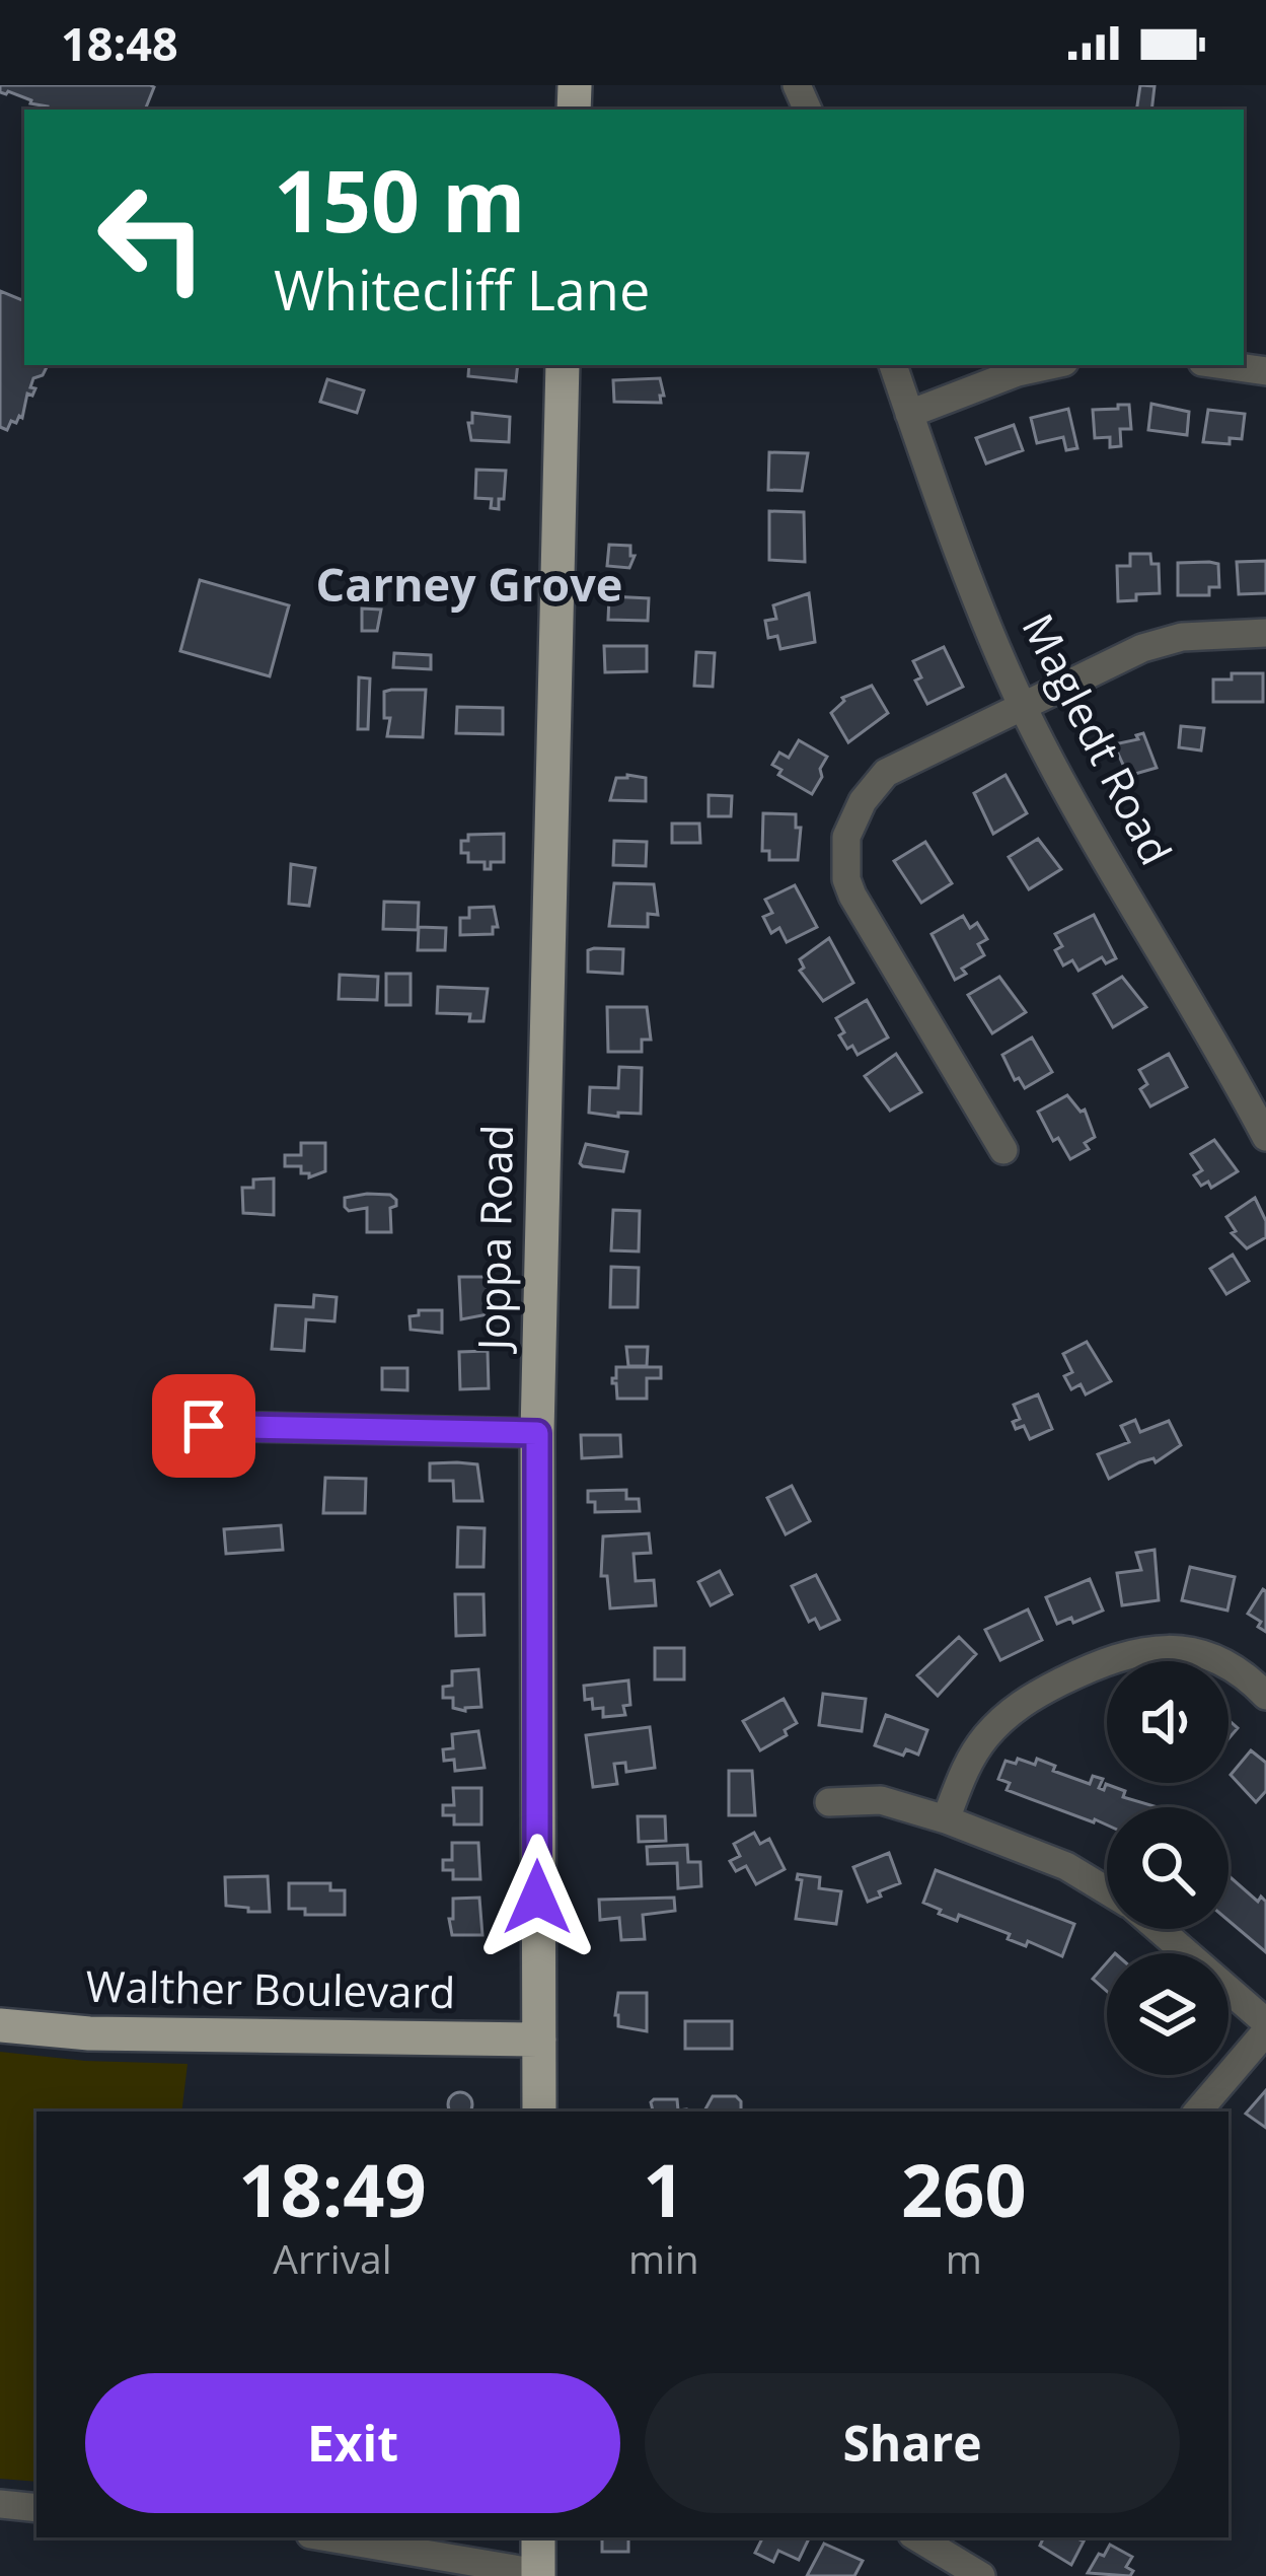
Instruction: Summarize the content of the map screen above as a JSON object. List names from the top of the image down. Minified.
{"streets":{"main road":["Joppa Road","Walther Boulevard"],"street":["Magledt Road"]},"crossings":[["Joppa Road","Walther Boulevard"]],"districts":["Carney Grove"],"page":{"status":"18:48","turn":["150 m","Whitecliff Lane"],"eta":["18:49","Arrival","1","min","260","m"],"buttons":["Exit","Share"]}}
